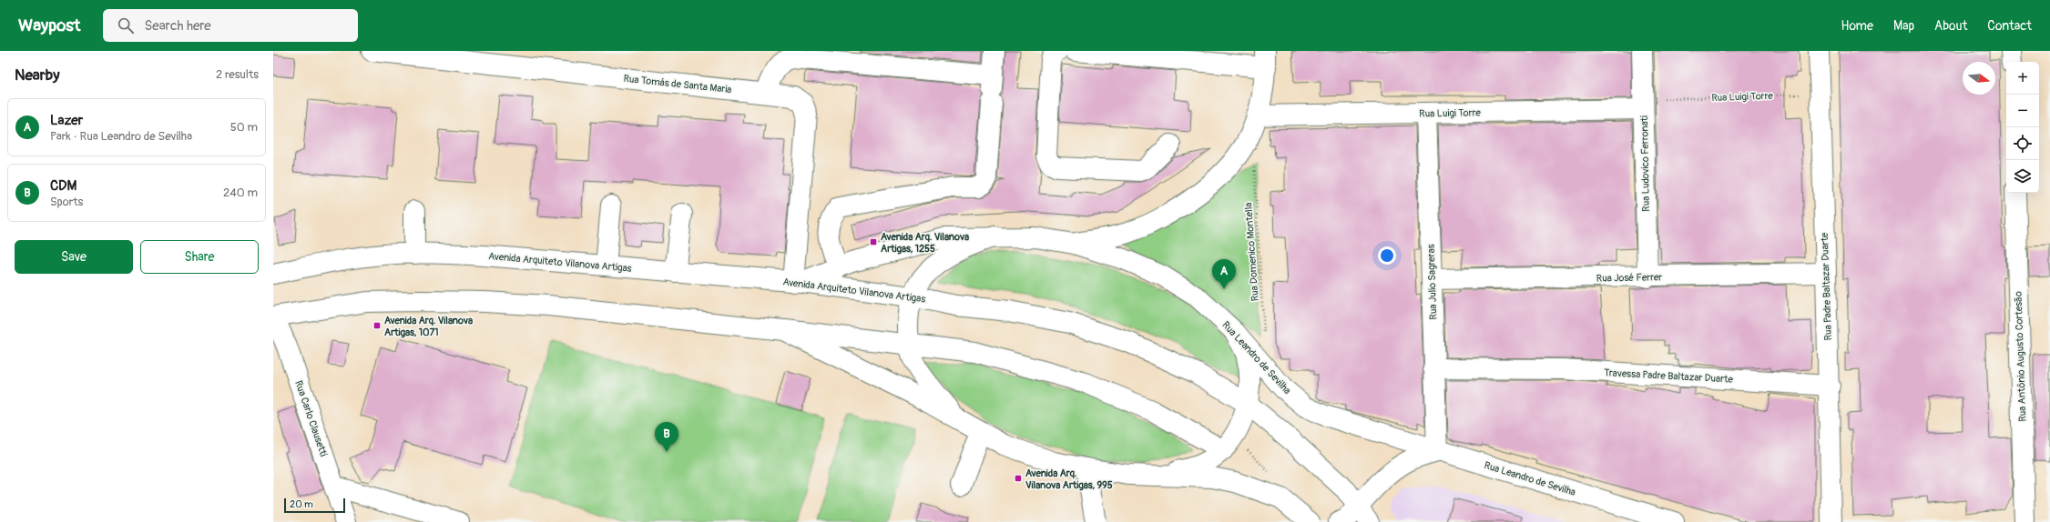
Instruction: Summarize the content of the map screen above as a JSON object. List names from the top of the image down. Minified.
{"streets":{"street":["Rua Tomás de Santa Maria","Rua Luigi Torre","Rua Ludovico Ferronati","Avenida Arquiteto Vilanova Artigas","Rua José Ferrer","Rua Julio Sagreras","Rua Padre Baltazar Duarte","Rua Antônio Augusto Cortesão","Rua Leandro de Sevilha","Travessa Padre Baltazar Duarte","Rua Carlo Clausetti"],"path":["Rua Domenico Montella"]},"crossings":[["Rua Tomás de Santa Maria","Avenida Arquiteto Vilanova Artigas"],["Rua Tomás de Santa Maria","Rua Leandro de Sevilha"],["Rua Luigi Torre","Rua Ludovico Ferronati"],["Rua Luigi Torre","Rua Domenico Montella"],["Rua Luigi Torre","Rua Julio Sagreras"],["Rua Luigi Torre","Rua Padre Baltazar Duarte"],["Rua Ludovico Ferronati","Rua José Ferrer"],["Rua Domenico Montella","Rua Leandro de Sevilha"],["Avenida Arquiteto Vilanova Artigas","Rua Leandro de Sevilha"],["Rua José Ferrer","Rua Julio Sagreras"],["Rua José Ferrer","Rua Padre Baltazar Duarte"],["Rua Julio Sagreras","Rua Leandro de Sevilha"],["Rua Julio Sagreras","Travessa Padre Baltazar Duarte"],["Rua Padre Baltazar Duarte","Travessa Padre Baltazar Duarte"]],"places":{"transit":["Avenida Arq. Vilanova Artigas, 1255","Avenida Arq. Vilanova Artigas, 1071","Avenida Arq. Vilanova Artigas, 995"]},"scale_bar":"20 m","north":"right","page":{"header":"Waypost","search":"Search here","nav":["Home","Map","About","Contact"],"heading":["Nearby","2 results"],"map_buttons":["+","−"],"list":[{"mark":"A","name":"Lazer","note":"Park · Rua Leandro de Sevilha","value":"50 m"},{"mark":"B","name":"CDM","note":"Sports","value":"240 m"}],"buttons":["Save","Share"],"pins":["A","B"],"scale":"20 m"}}
